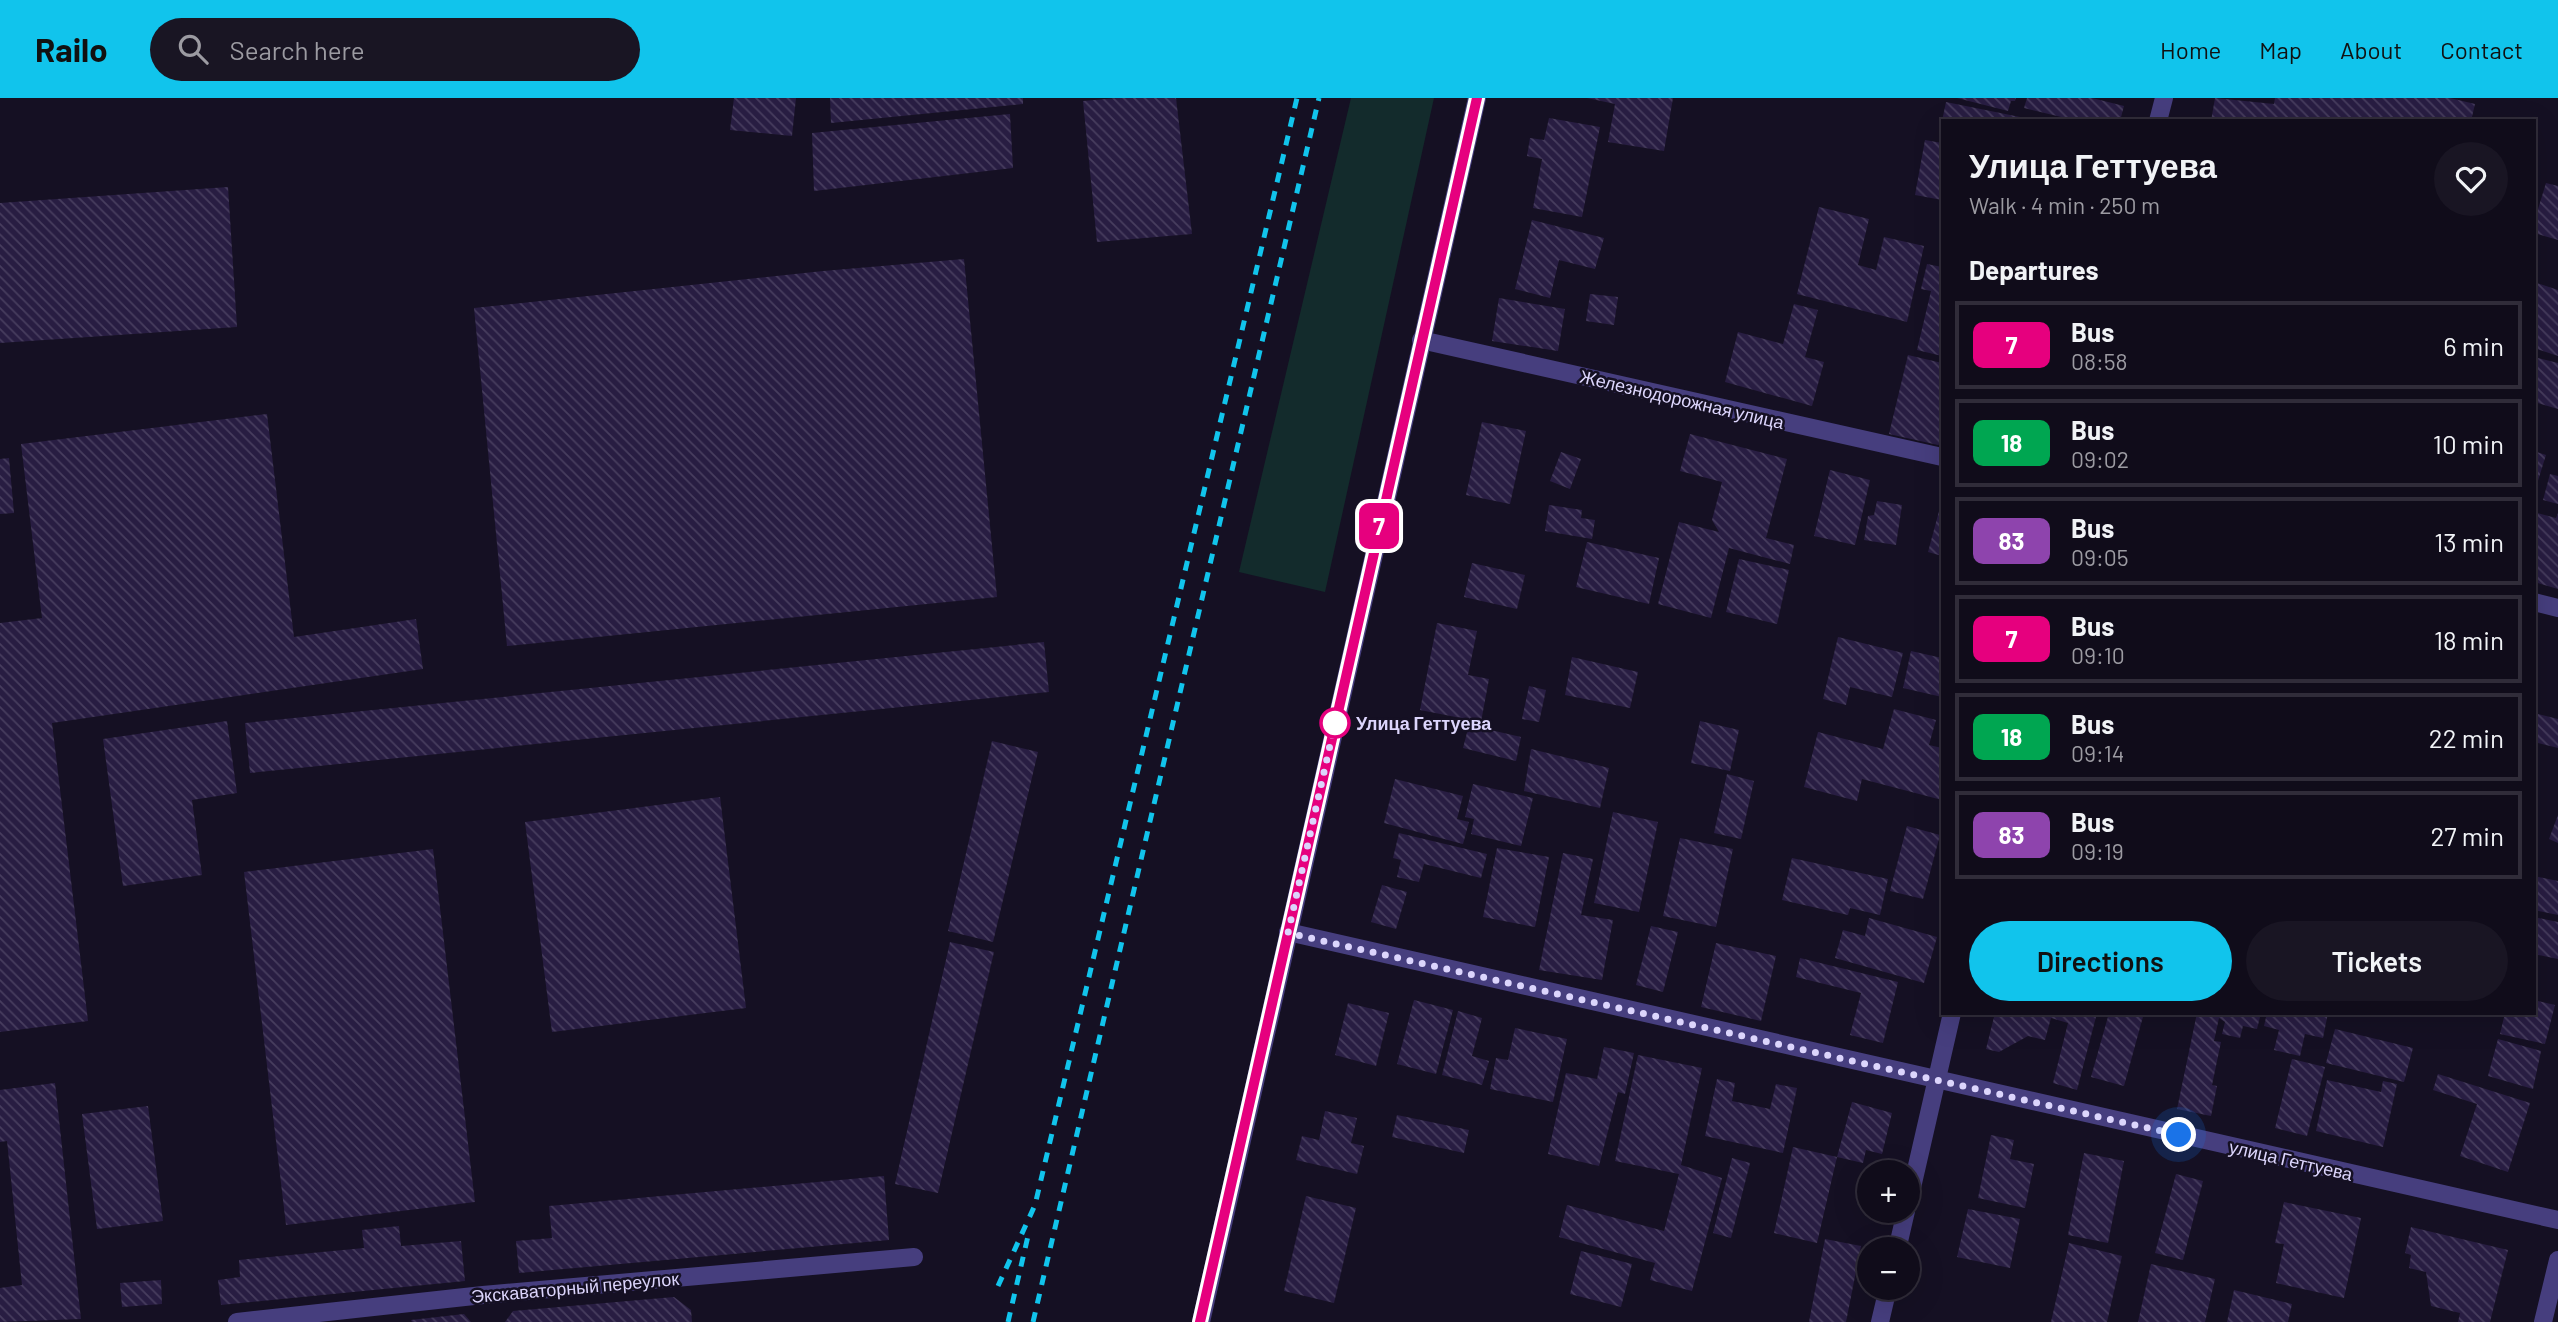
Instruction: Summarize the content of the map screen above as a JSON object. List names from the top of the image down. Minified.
{"streets":{"street":["Железнодорожная улица","улица Геттуева","Экскаваторный переулок"]},"places":["Улица Геттуева"],"lines":["bus line 7"],"page":{"header":"Railo","search":"Search here","nav":["Home","Map","About","Contact"],"on_map":"7","heading":[["Улица Геттуева","Walk · 4 min · 250 m"],"Departures"],"list":[{"mark":"7","name":"Bus","note":"08:58","value":"6 min"},{"mark":"18","name":"Bus","note":"09:02","value":"10 min"},{"mark":"83","name":"Bus","note":"09:05","value":"13 min"},{"mark":"7","name":"Bus","note":"09:10","value":"18 min"},{"mark":"18","name":"Bus","note":"09:14","value":"22 min"},{"mark":"83","name":"Bus","note":"09:19","value":"27 min"}],"buttons":["Directions","Tickets"],"map_buttons":["+","−"]}}
